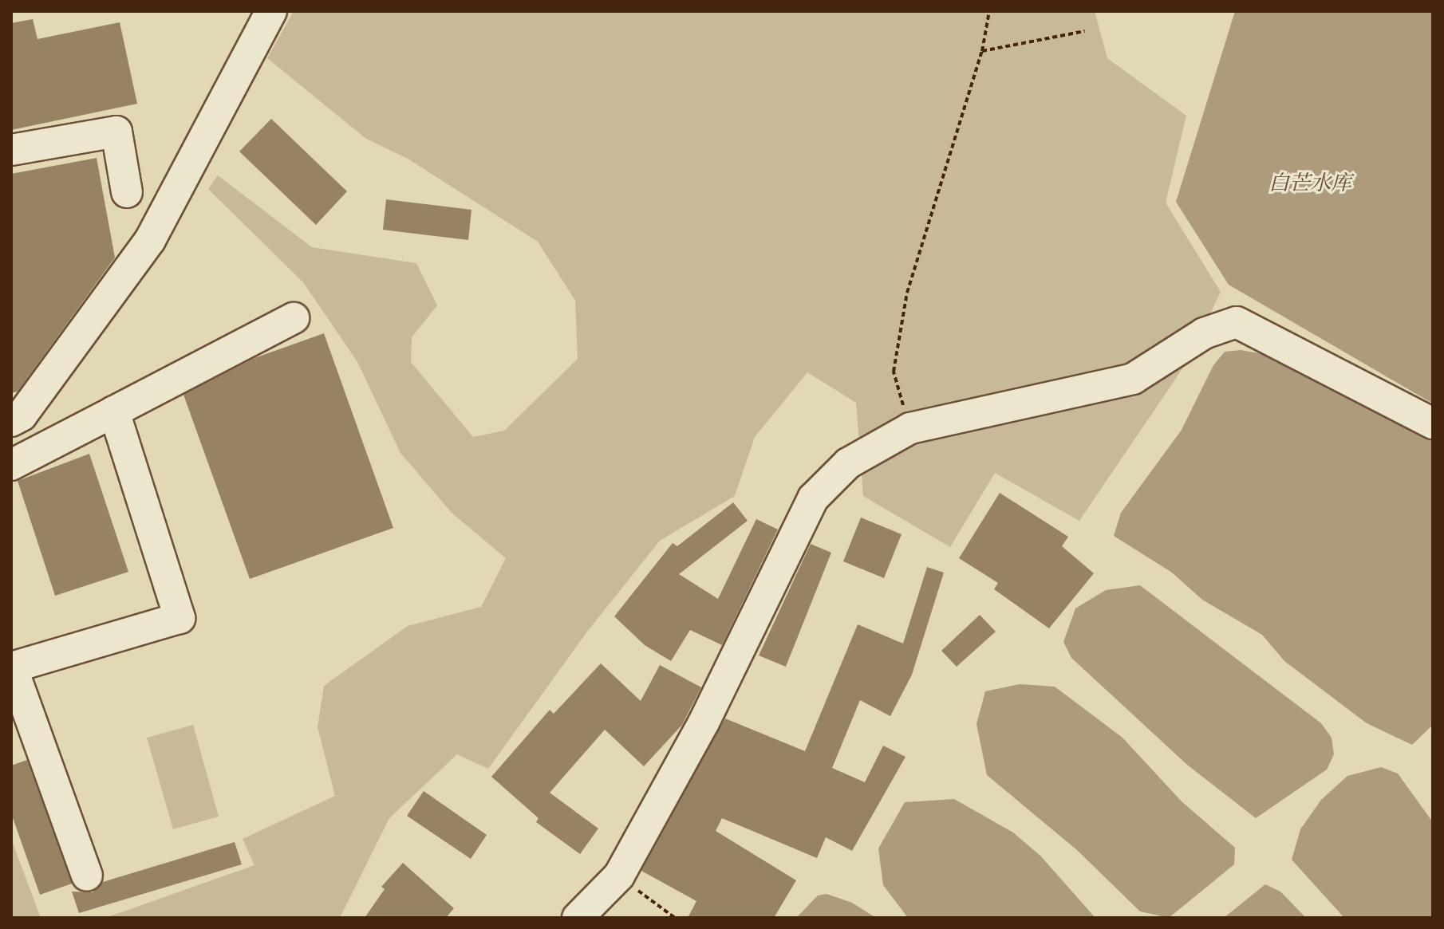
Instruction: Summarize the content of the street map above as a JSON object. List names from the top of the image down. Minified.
{"water":["白芒水库"]}
